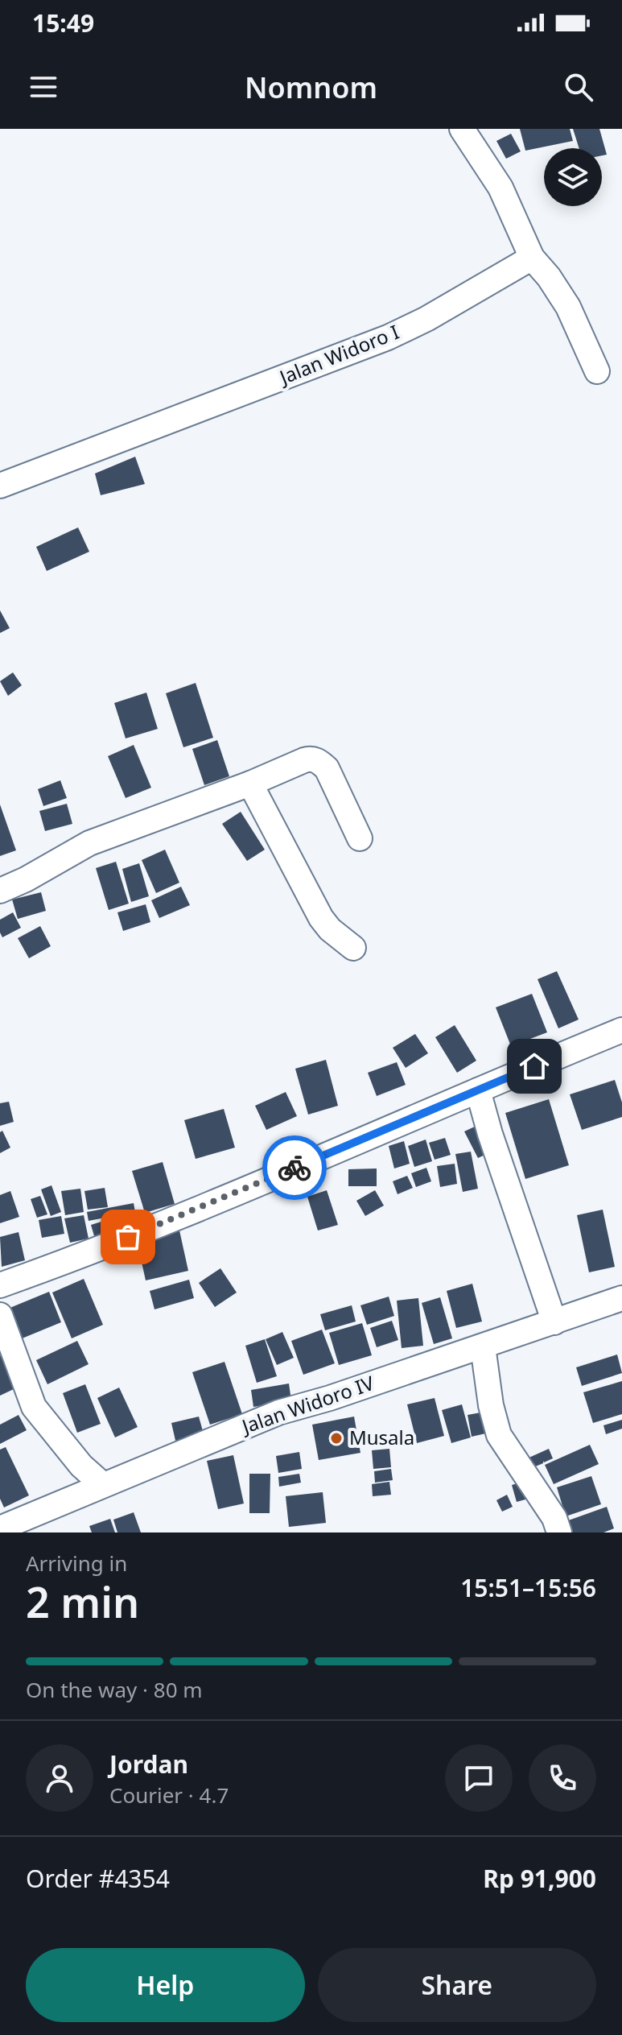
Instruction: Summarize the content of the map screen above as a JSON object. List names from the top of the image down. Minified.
{"streets":{"street":["Jalan Widoro I","Jalan Widoro IV"]},"places":["Musala"],"page":{"status":"15:49","header":"Nomnom","heading":["2 min","Arriving in","15:51–15:56"],"panel":["Jordan","Courier · 4.7","Order #4354","Rp 91,900"],"bar":"On the way · 80 m","buttons":["Help","Share"]}}
